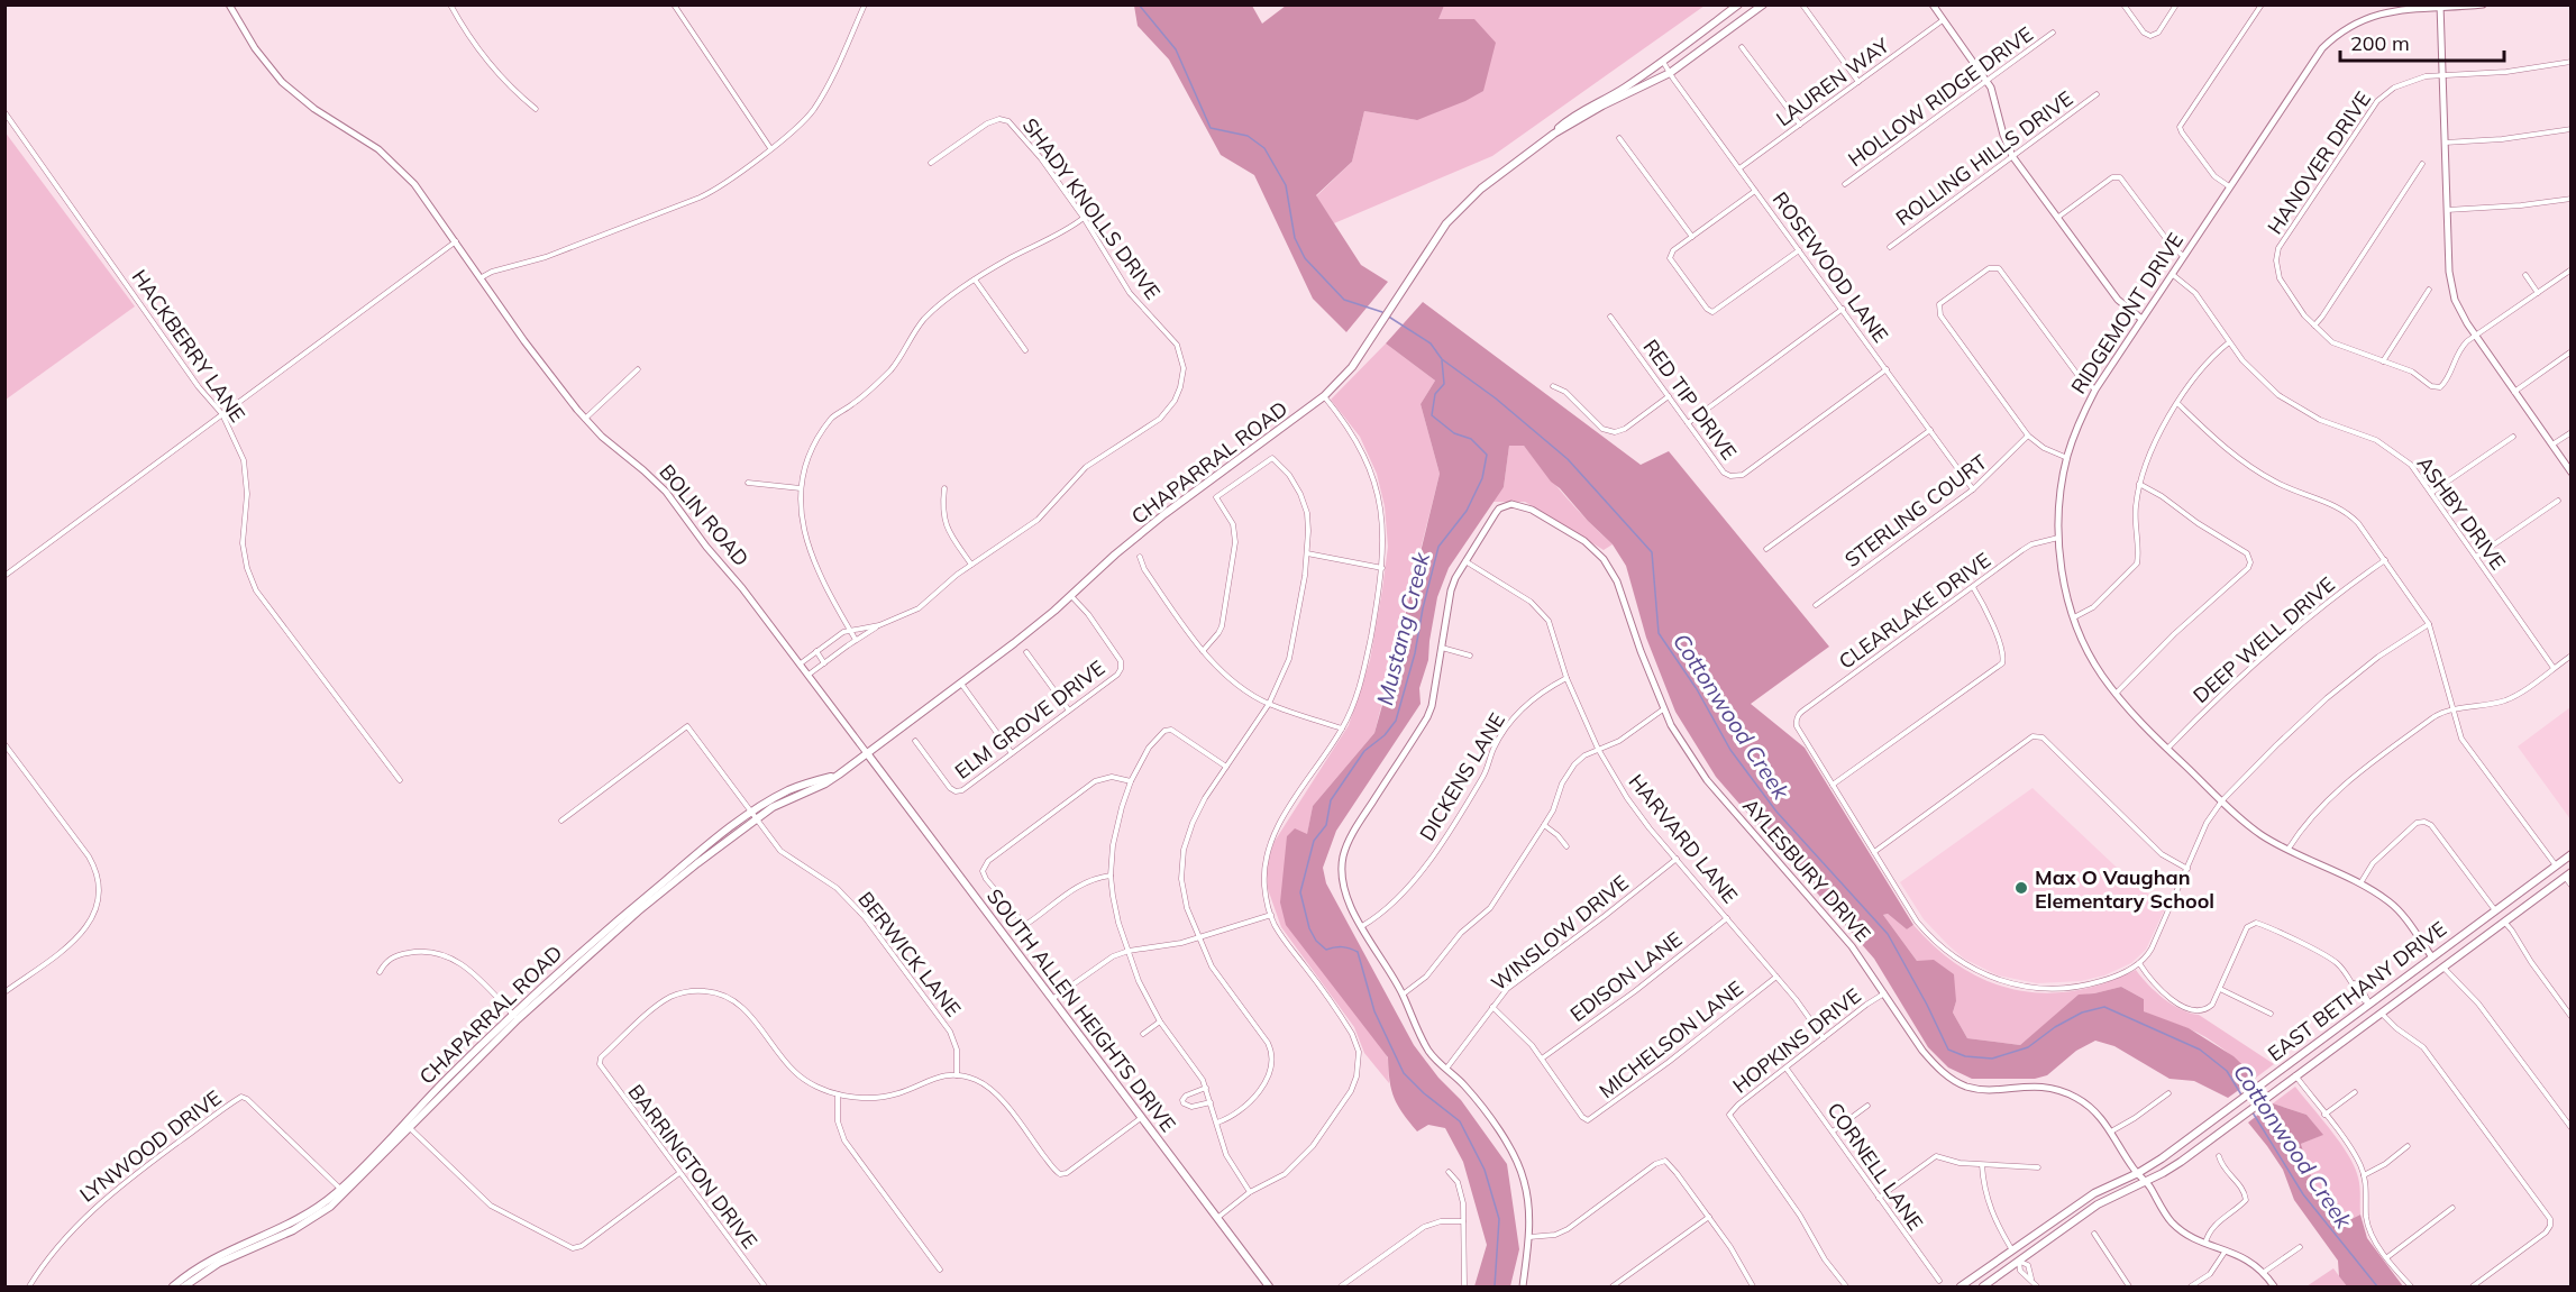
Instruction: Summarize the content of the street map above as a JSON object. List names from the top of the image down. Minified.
{"streets":{"main road":["CHAPARRAL ROAD","EAST BETHANY DRIVE","SOUTH ALLEN HEIGHTS DRIVE"],"street":["LAUREN WAY","HOLLOW RIDGE DRIVE","ROLLING HILLS DRIVE","HANOVER DRIVE","SHADY KNOLLS DRIVE","ROSEWOOD LANE","RIDGEMONT DRIVE","HACKBERRY LANE","RED TIP DRIVE","STERLING COURT","ASHBY DRIVE","BOLIN ROAD","CLEARLAKE DRIVE","DEEP WELL DRIVE","ELM GROVE DRIVE","DICKENS LANE","HARVARD LANE","AYLESBURY DRIVE","WINSLOW DRIVE","BERWICK LANE","EDISON LANE","MICHELSON LANE","HOPKINS DRIVE","LYNWOOD DRIVE","BARRINGTON DRIVE","CORNELL LANE"]},"crossings":[["LAUREN WAY","ROSEWOOD LANE"],["ROSEWOOD LANE","RED TIP DRIVE"],["ROSEWOOD LANE","CHAPARRAL ROAD"],["ROSEWOOD LANE","STERLING COURT"],["RIDGEMONT DRIVE","ASHBY DRIVE"],["RIDGEMONT DRIVE","CLEARLAKE DRIVE"],["RIDGEMONT DRIVE","DEEP WELL DRIVE"],["RIDGEMONT DRIVE","EAST BETHANY DRIVE"],["CHAPARRAL ROAD","BOLIN ROAD"],["CHAPARRAL ROAD","ELM GROVE DRIVE"],["CHAPARRAL ROAD","BERWICK LANE"],["CHAPARRAL ROAD","SOUTH ALLEN HEIGHTS DRIVE"],["CHAPARRAL ROAD","LYNWOOD DRIVE"],["BOLIN ROAD","SOUTH ALLEN HEIGHTS DRIVE"],["DICKENS LANE","HARVARD LANE"],["HARVARD LANE","AYLESBURY DRIVE"],["HARVARD LANE","WINSLOW DRIVE"],["HARVARD LANE","EDISON LANE"],["HARVARD LANE","MICHELSON LANE"],["HARVARD LANE","HOPKINS DRIVE"],["AYLESBURY DRIVE","EAST BETHANY DRIVE"],["AYLESBURY DRIVE","HOPKINS DRIVE"],["EDISON LANE","MICHELSON LANE"],["HOPKINS DRIVE","CORNELL LANE"]],"water":["Mustang Creek","Cottonwood Creek"],"places":["Max O Vaughan Elementary School"],"scale_bar":"200 m"}
